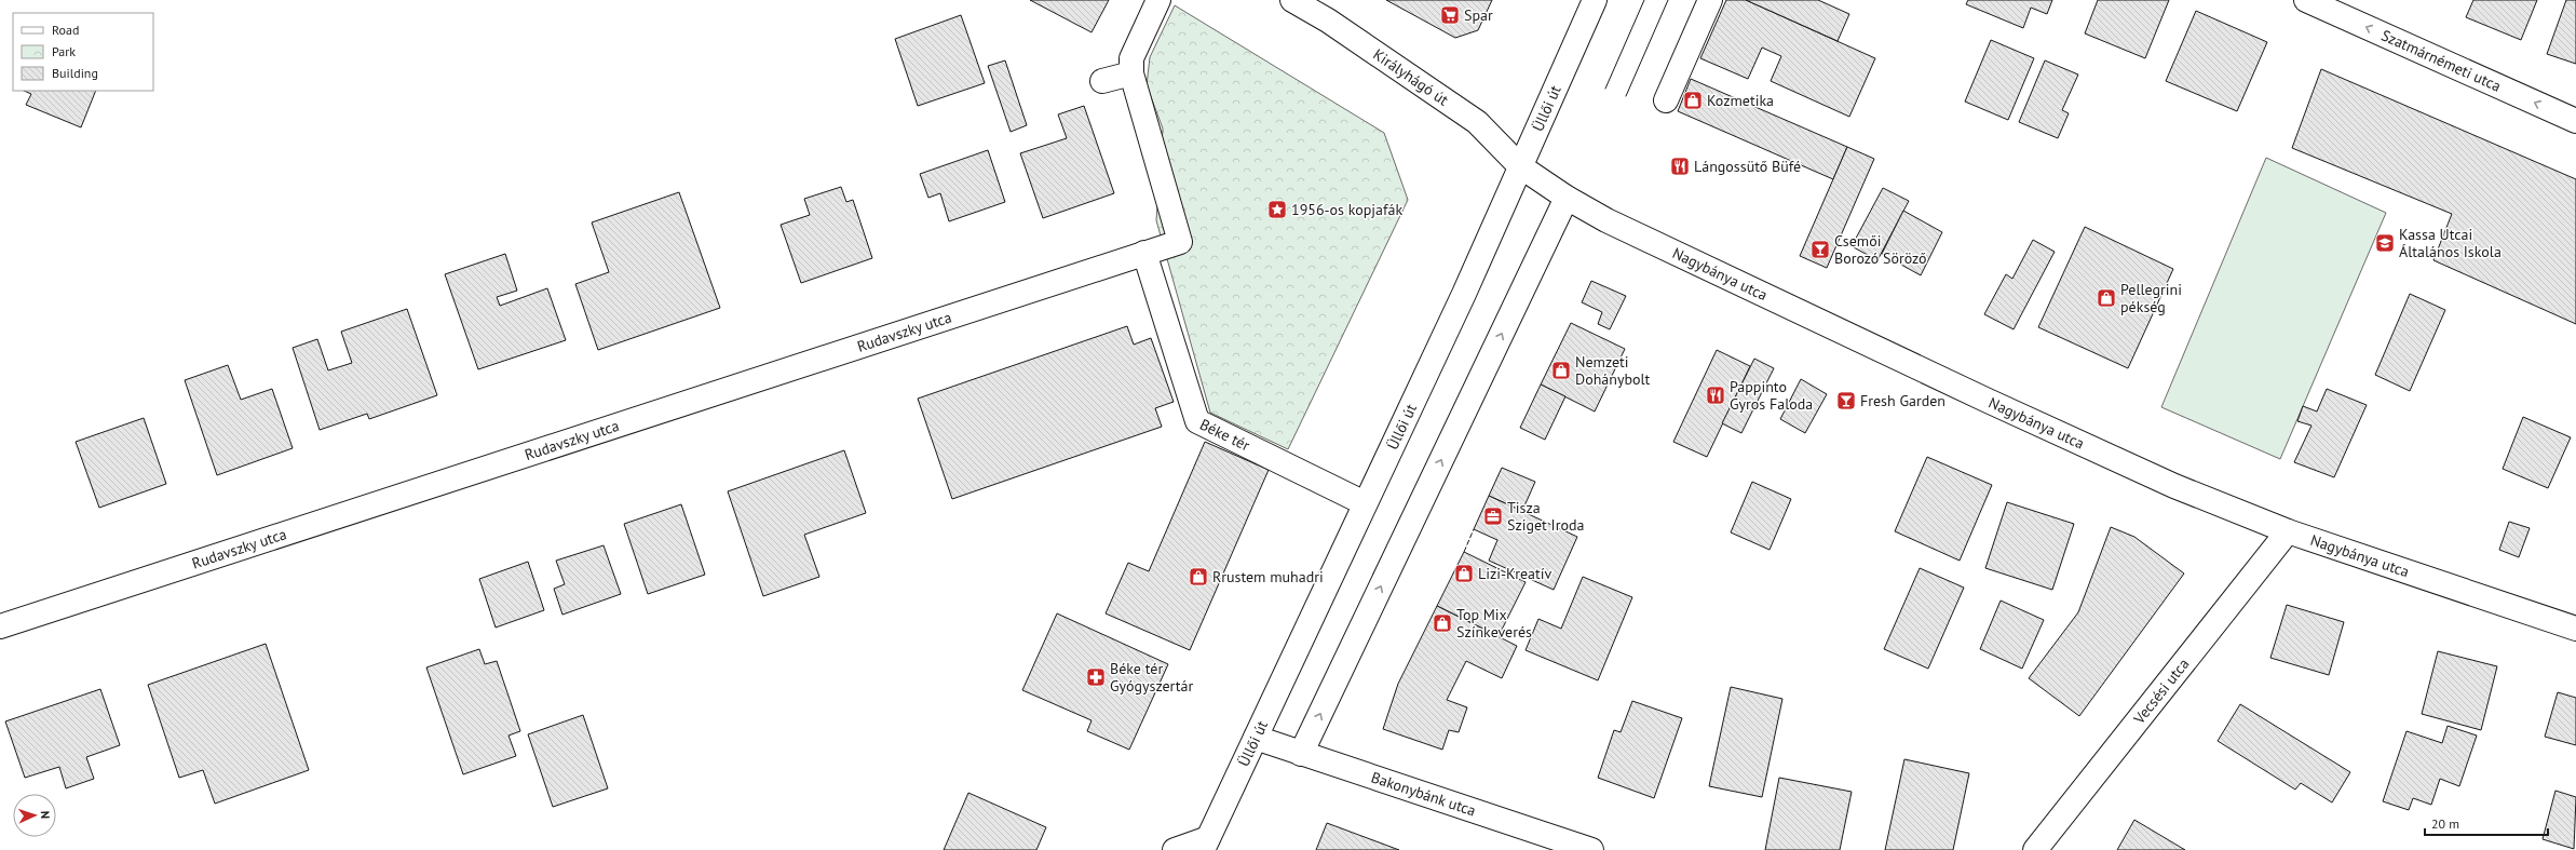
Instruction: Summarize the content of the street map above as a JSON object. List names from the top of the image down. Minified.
{"streets":{"street":["Szatmárnémeti utca","Királyhágó út","Üllői út","Nagybánya utca","Rudavszky utca","Béke tér","Vecsési utca","Bakonybánk utca"]},"crossings":[["Királyhágó út","Üllői út"],["Királyhágó út","Nagybánya utca"],["Üllői út","Nagybánya utca"],["Üllői út","Béke tér"],["Üllői út","Bakonybánk utca"],["Nagybánya utca","Vecsési utca"],["Rudavszky utca","Béke tér"]],"one_way":["Szatmárnémeti utca"],"places":{"supermarket":["Spar"],"shop":["Kozmetika","Pellegrini pékség","Nemzeti Dohánybolt","Lizi-Kreatív","Rrustem muhadri","Top Mix Színkeverés"],"restaurant":["Lángossütő Büfé","Pappinto Gyros Faloda"],"place":["1956-os kopjafák"],"school or university":["Kassa Utcai Általános Iskola"],"bar":["Csemői Borozó Söröző","Fresh Garden"],"office":["Tisza Sziget Iroda"],"pharmacy":["Béke tér Gyógyszertár"]},"legend":["Road","Park","Building"],"scale_bar":"20 m","north":"right"}
